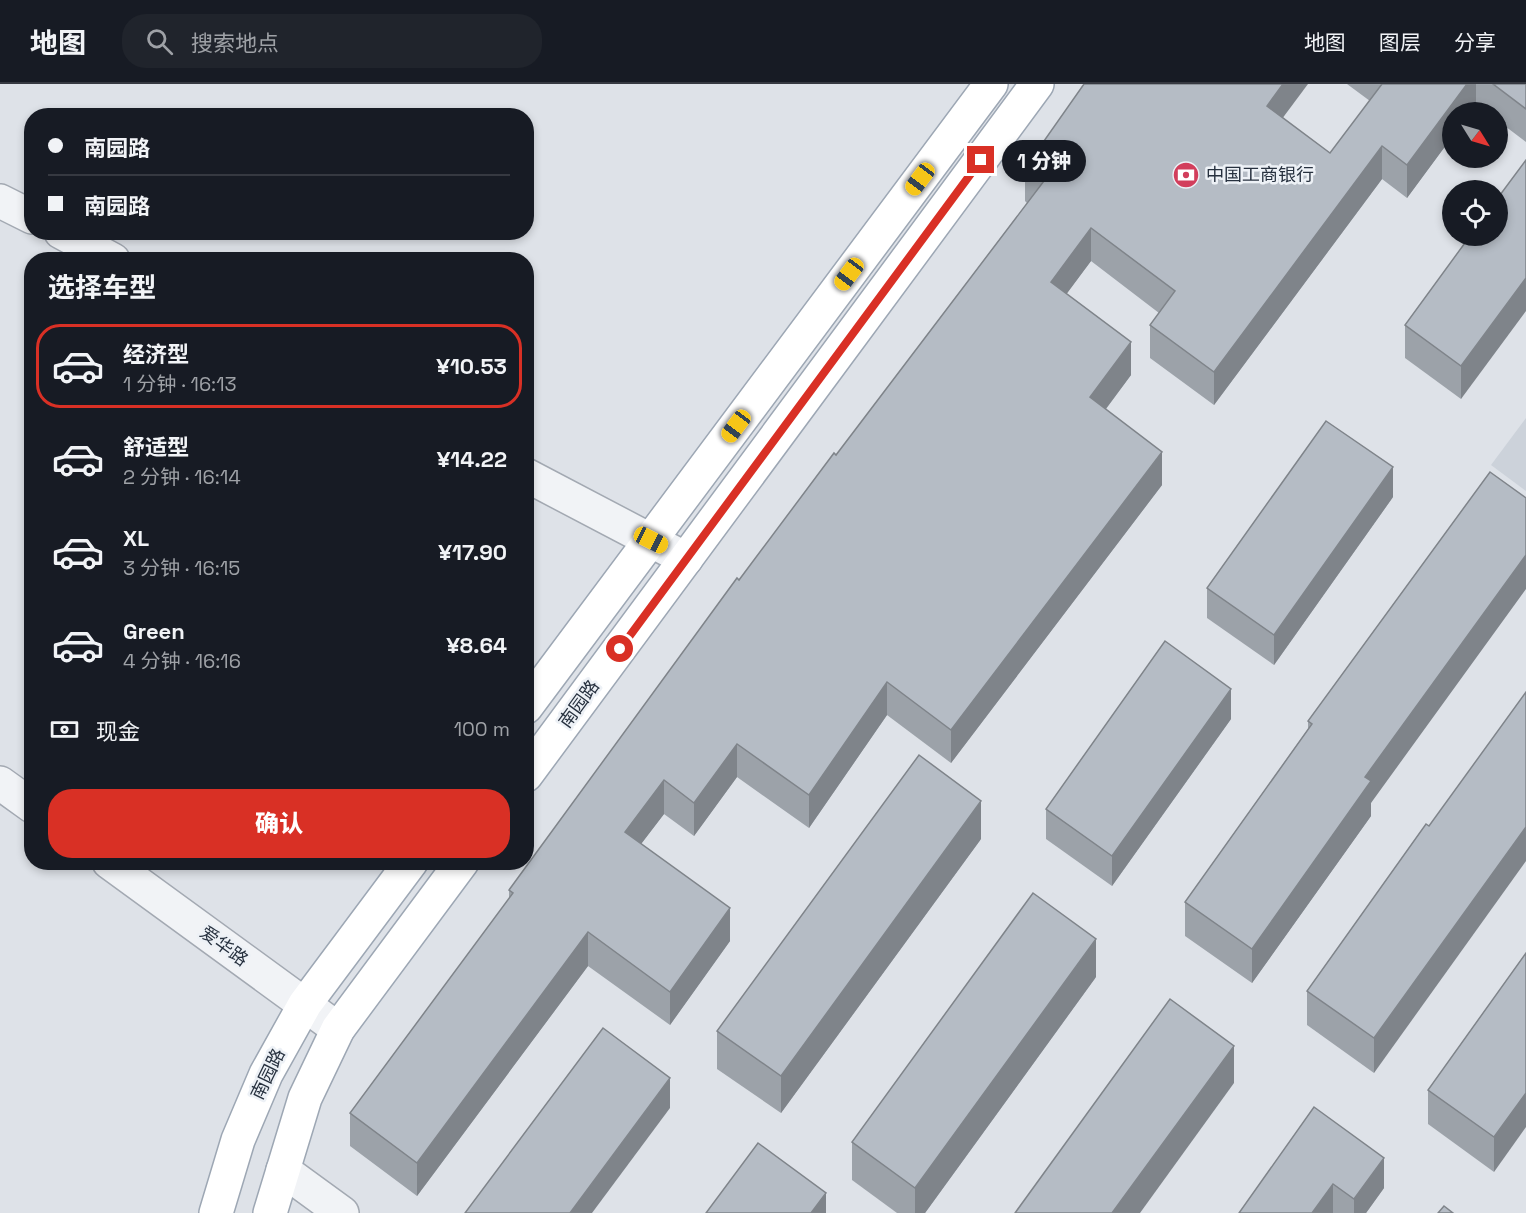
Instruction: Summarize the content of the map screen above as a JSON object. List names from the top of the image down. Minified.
{"streets":{"main road":["南园路"],"street":["爱华路"]},"crossings":[["南园路","爱华路"]],"places":{"bank":["中国工商银行"]},"north":"bottom right","page":{"header":"地图","search":"搜索地点","nav":["地图","图层","分享"],"banner":["南园路","南园路"],"bubble":"1 分钟","heading":"选择车型","list":[{"name":"经济型","note":"1 分钟 · 16:13","value":"¥10.53"},{"name":"舒适型","note":"2 分钟 · 16:14","value":"¥14.22"},{"name":"XL","note":"3 分钟 · 16:15","value":"¥17.90"},{"name":"Green","note":"4 分钟 · 16:16","value":"¥8.64"}],"pay":["现金","100 m"],"buttons":"确认"}}
